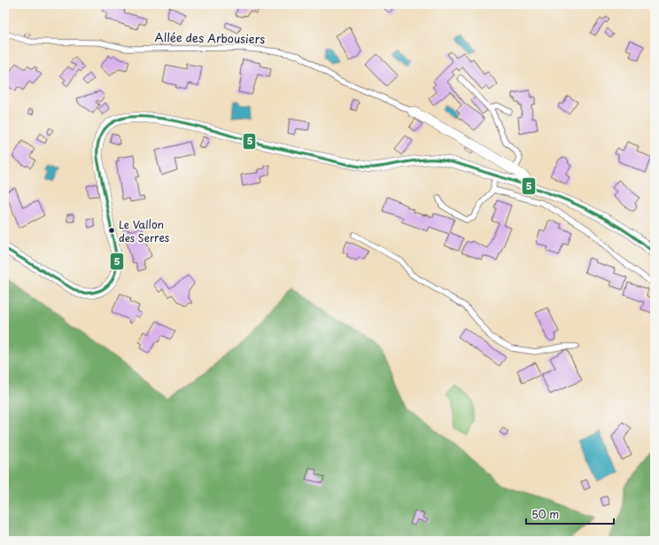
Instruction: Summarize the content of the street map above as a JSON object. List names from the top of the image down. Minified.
{"streets":{"street":["Allée des Arbousiers"]},"places":["Le Vallon des Serres"],"lines":["transit line 5"],"scale_bar":"50 m"}
